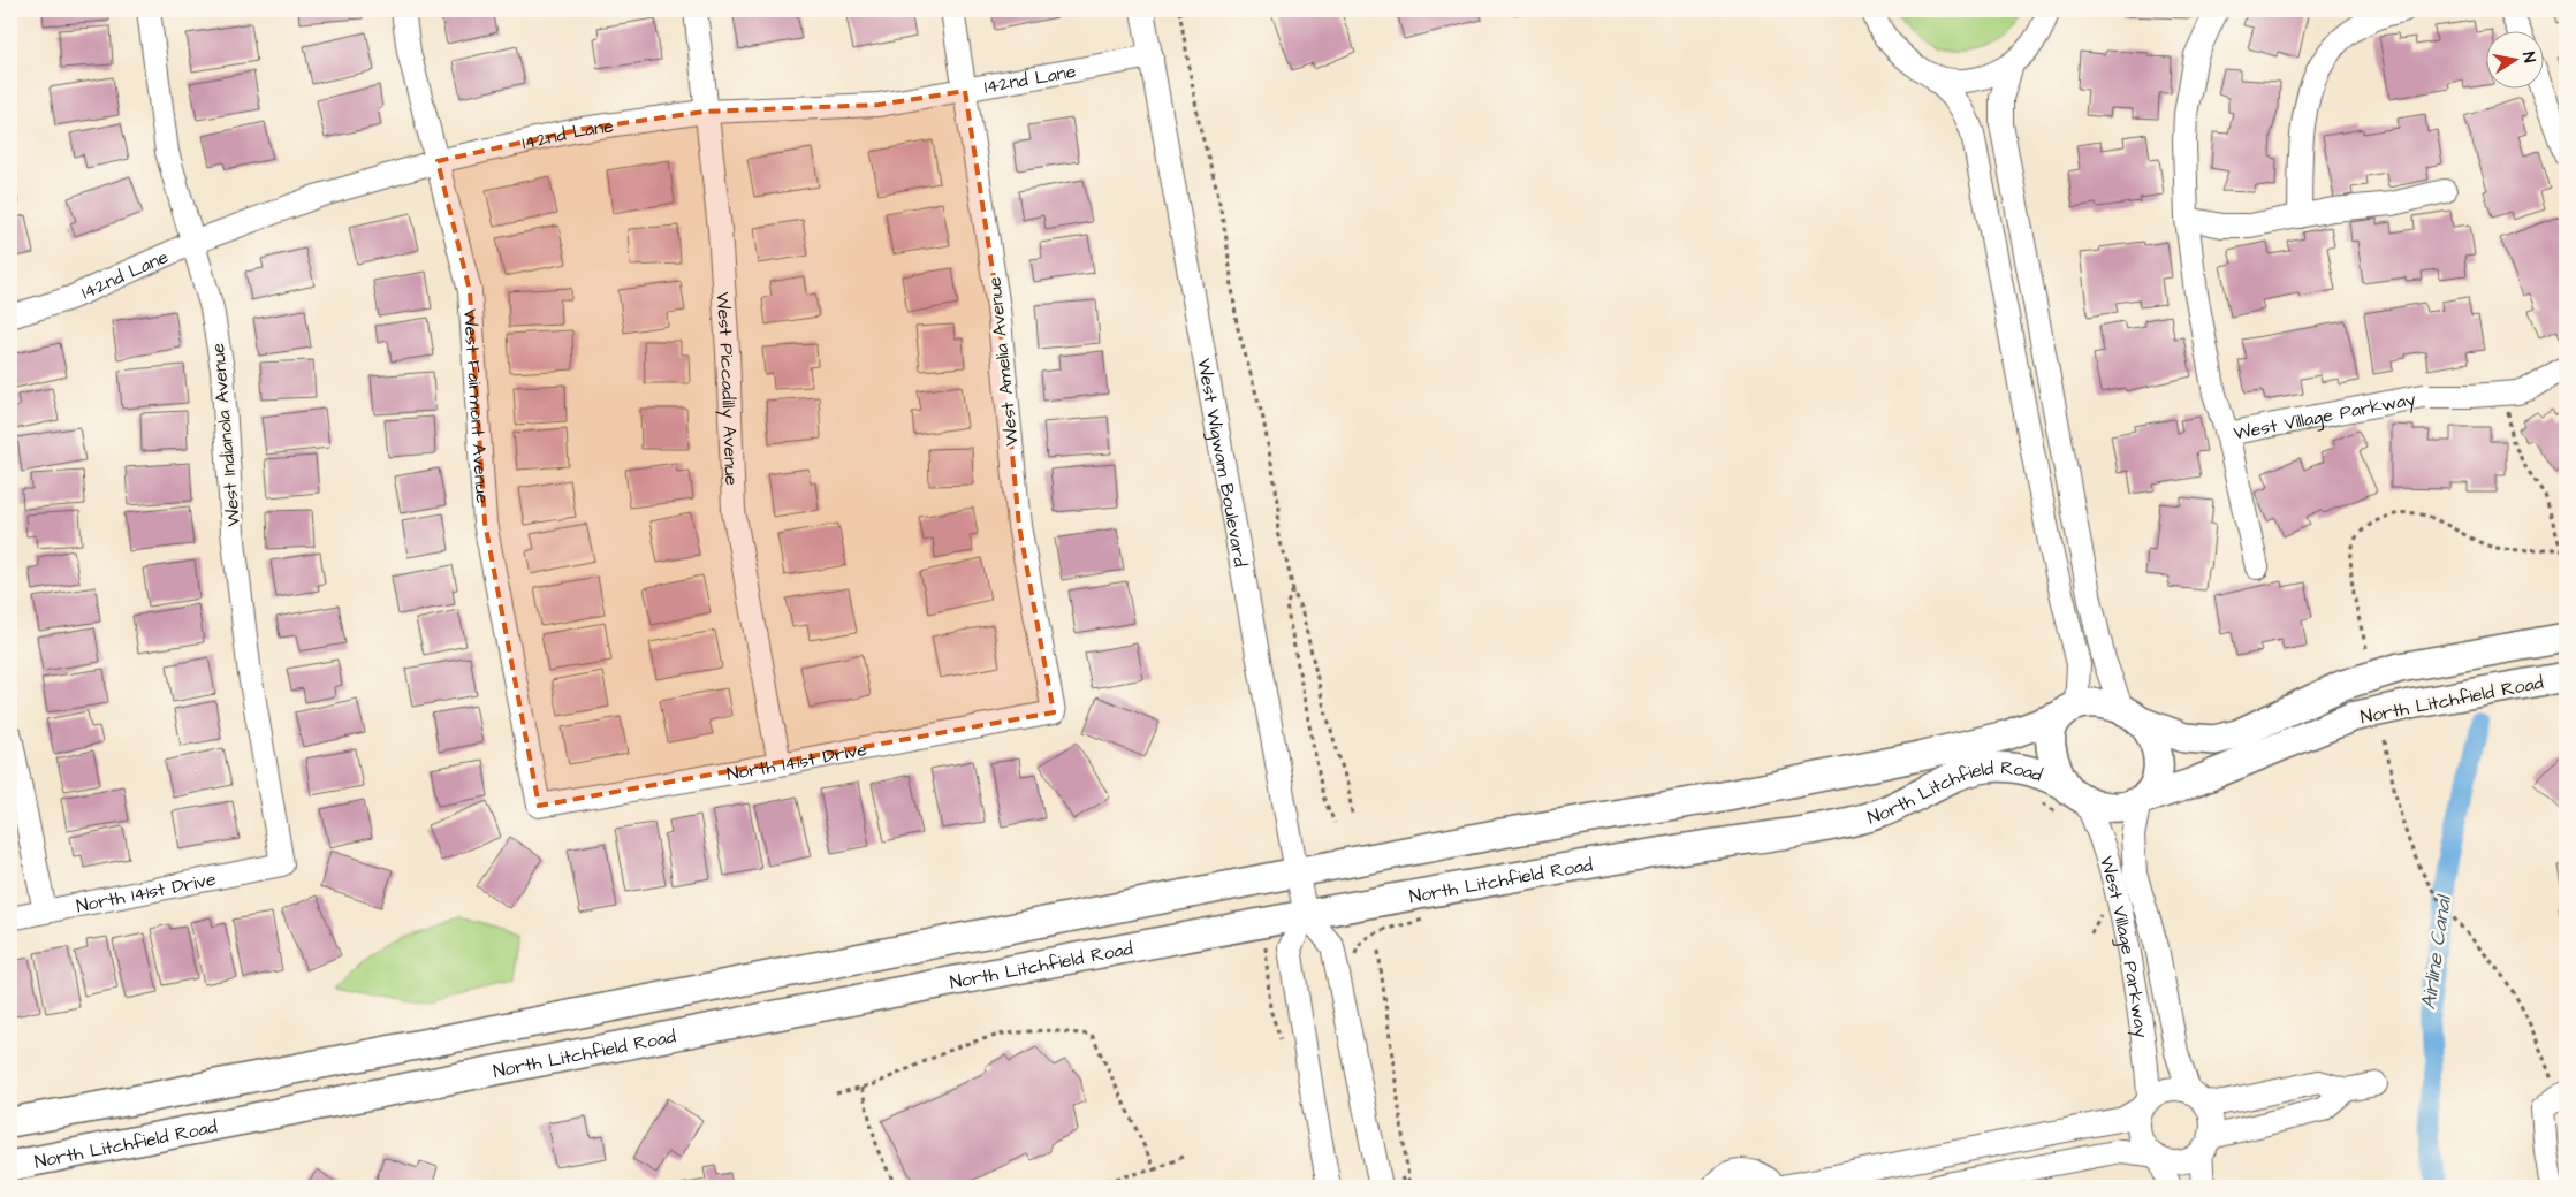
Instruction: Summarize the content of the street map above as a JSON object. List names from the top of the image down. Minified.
{"streets":{"main road":["North Litchfield Road"],"street":["142nd Lane","West Amelia Avenue","West Piccadilly Avenue","West Fairmont Avenue","West Village Parkway","West Indianola Avenue","West Wigwam Boulevard","North 141st Drive"]},"crossings":[["142nd Lane","West Amelia Avenue"],["142nd Lane","West Piccadilly Avenue"],["142nd Lane","West Fairmont Avenue"],["142nd Lane","West Indianola Avenue"],["142nd Lane","West Wigwam Boulevard"],["West Amelia Avenue","North 141st Drive"],["West Piccadilly Avenue","North 141st Drive"],["West Fairmont Avenue","North 141st Drive"],["West Village Parkway","North Litchfield Road"],["West Indianola Avenue","North 141st Drive"],["West Wigwam Boulevard","North Litchfield Road"]],"water":["Airline Canal"],"north":"right"}
